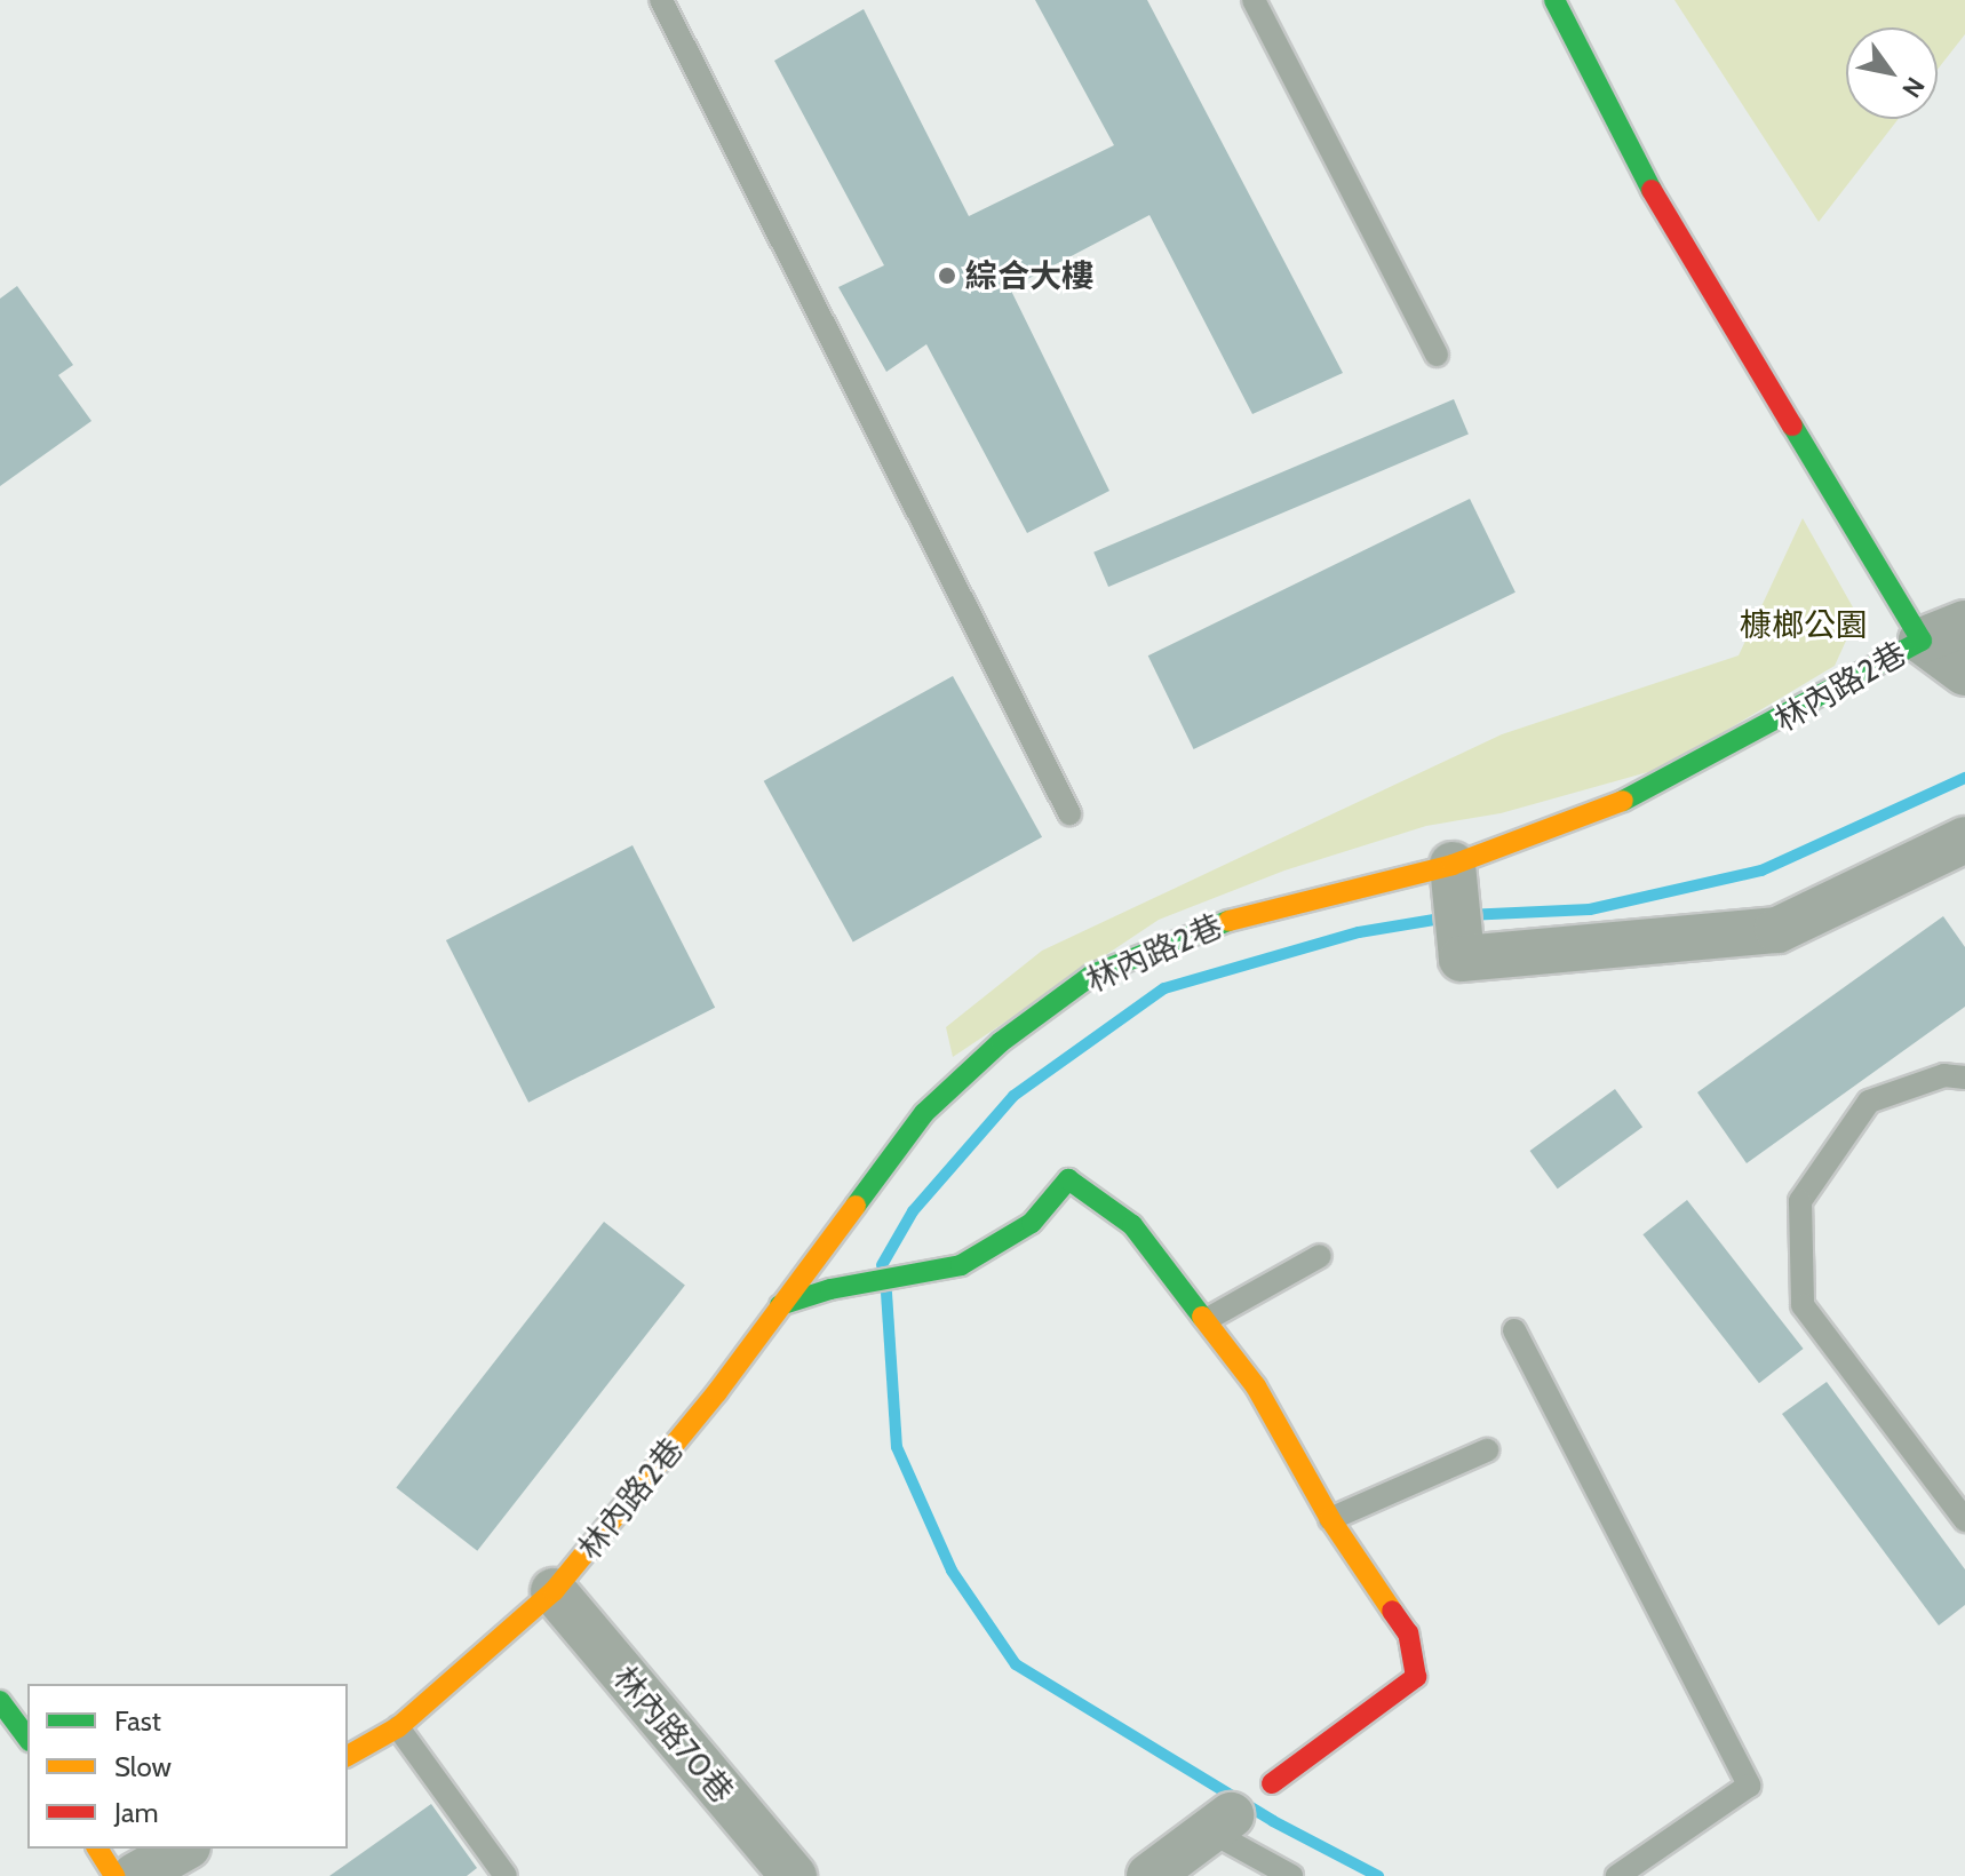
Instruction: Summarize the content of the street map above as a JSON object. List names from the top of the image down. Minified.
{"streets":{"street":["林內路2巷","林內路70巷"]},"crossings":[["林內路2巷","林內路70巷"]],"parks":["槺榔公園"],"places":["綜合大樓"],"legend":["Fast","Slow","Jam"],"north":"bottom right"}
